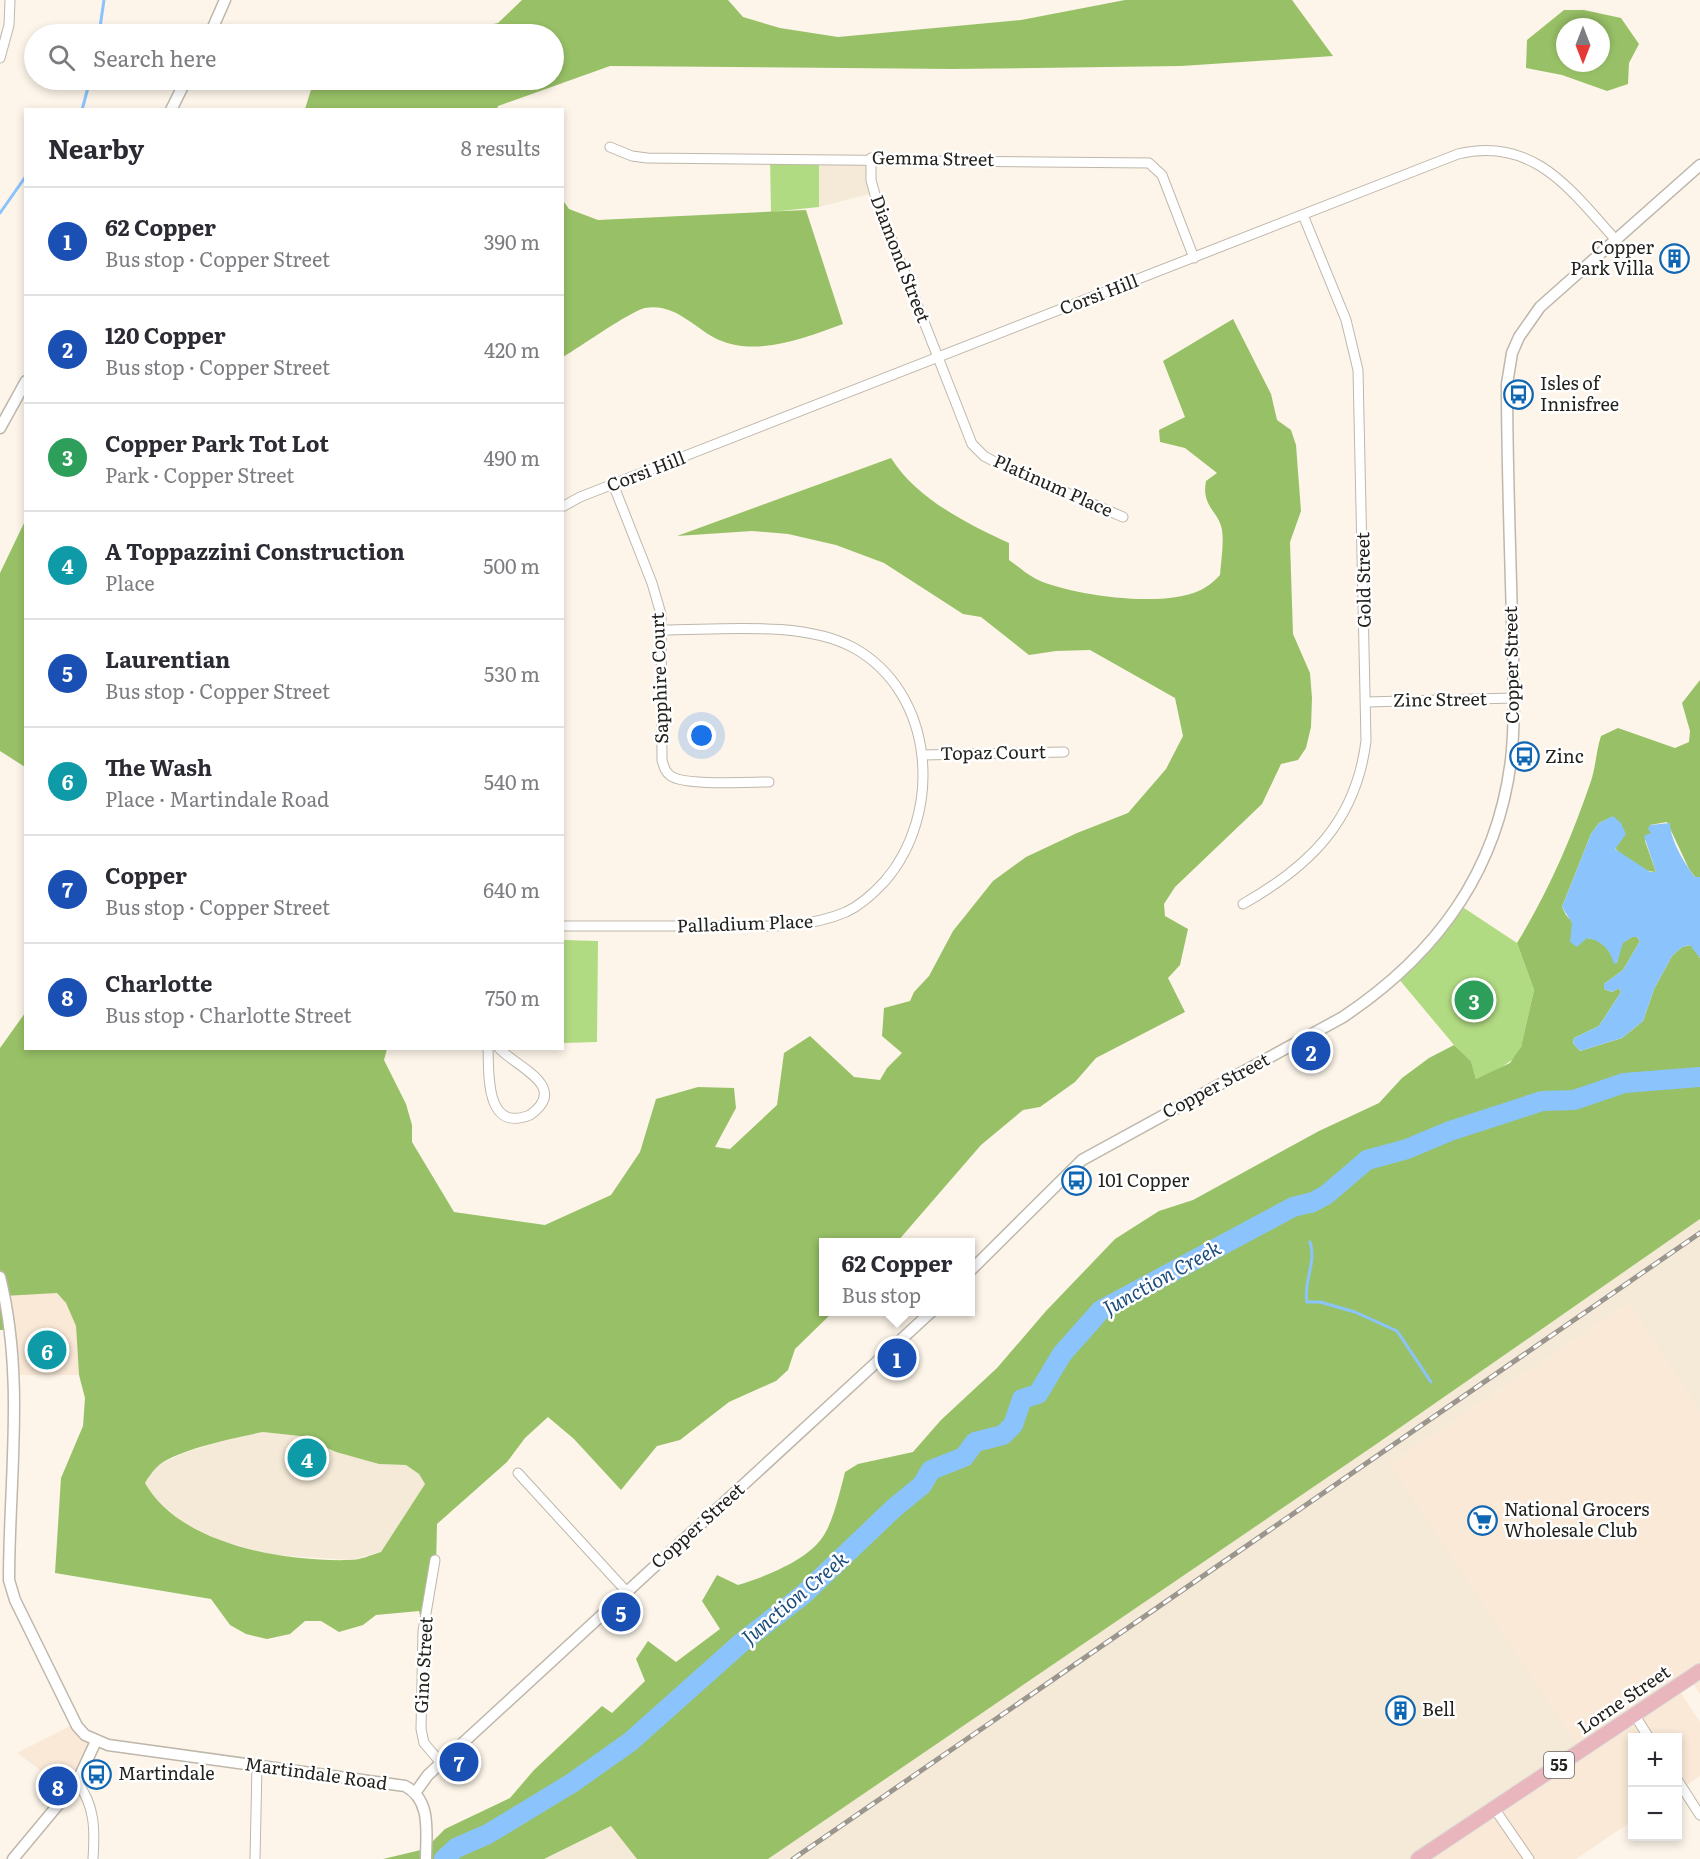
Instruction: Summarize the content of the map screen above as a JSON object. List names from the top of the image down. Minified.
{"streets":{"main road":["Lorne Street","55"],"street":["Gemma Street","Diamond Street","Corsi Hill","Platinum Place","Gold Street","Copper Street","Sapphire Court","Zinc Street","Topaz Court","Palladium Place","Gino Street","Martindale Road"]},"crossings":[["Gemma Street","Diamond Street"],["Gemma Street","Corsi Hill"],["Diamond Street","Corsi Hill"],["Diamond Street","Platinum Place"],["Corsi Hill","Platinum Place"],["Corsi Hill","Gold Street"],["Corsi Hill","Copper Street"],["Corsi Hill","Sapphire Court"],["Gold Street","Zinc Street"],["Copper Street","Zinc Street"],["Copper Street","Gino Street"],["Copper Street","Martindale Road"],["Sapphire Court","Palladium Place"],["Topaz Court","Palladium Place"]],"water":["Junction Creek"],"places":{"building":["Copper Park Villa","Bell"],"bus stop":["Isles of Innisfree","Zinc","101 Copper","Martindale"],"supermarket":["National Grocers Wholesale Club"]},"north":"bottom","page":{"search":"Search here","heading":["Nearby","8 results"],"list":[{"mark":"1","name":"62 Copper","note":"Bus stop · Copper Street","value":"390 m"},{"mark":"2","name":"120 Copper","note":"Bus stop · Copper Street","value":"420 m"},{"mark":"3","name":"Copper Park Tot Lot","note":"Park · Copper Street","value":"490 m"},{"mark":"4","name":"A Toppazzini Construction","note":"Place","value":"500 m"},{"mark":"5","name":"Laurentian","note":"Bus stop · Copper Street","value":"530 m"},{"mark":"6","name":"The Wash","note":"Place · Martindale Road","value":"540 m"},{"mark":"7","name":"Copper","note":"Bus stop · Copper Street","value":"640 m"},{"mark":"8","name":"Charlotte","note":"Bus stop · Charlotte Street","value":"750 m"}],"pins":["3","2","6","1","4","5","7","8"],"popup":["62 Copper","Bus stop"],"map_buttons":["+","−"]}}
